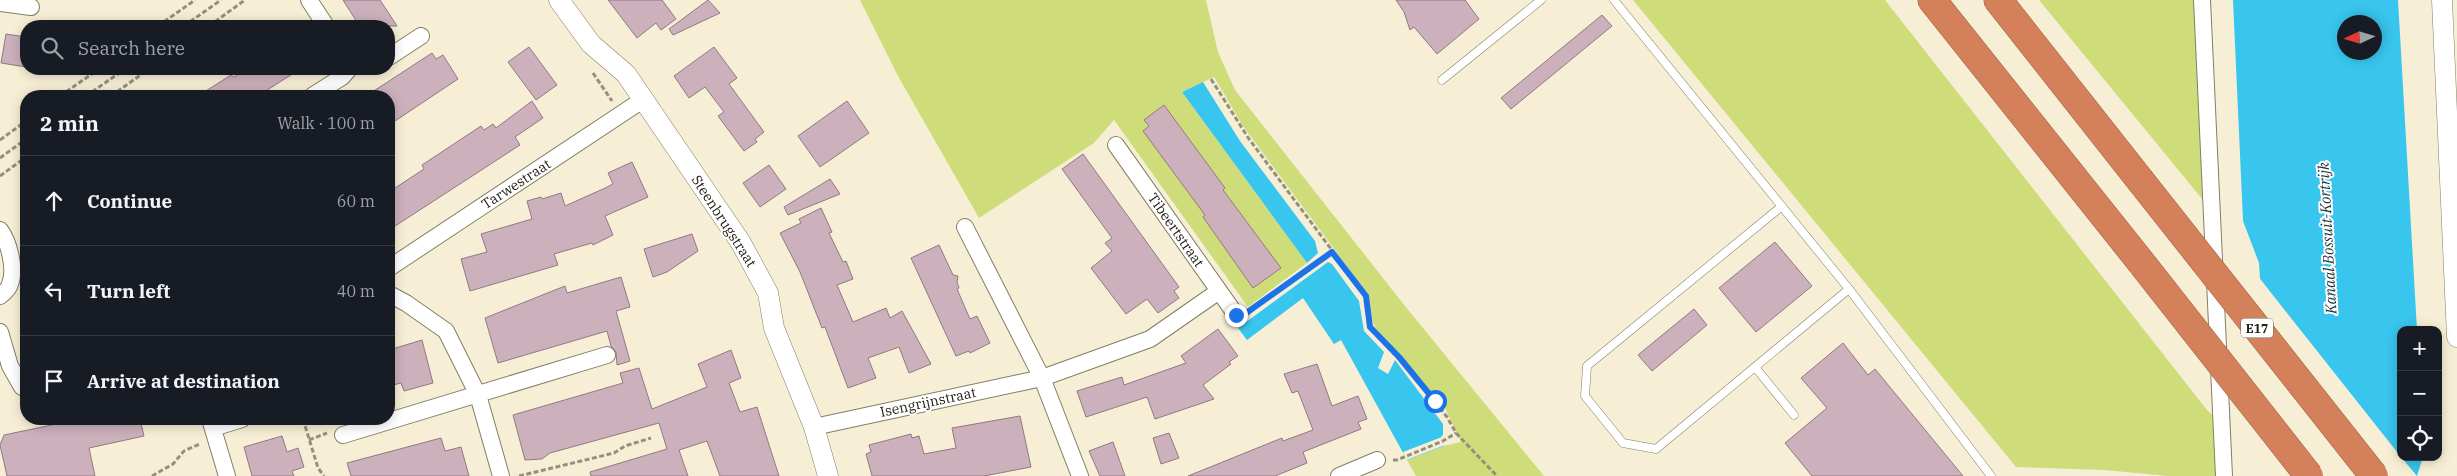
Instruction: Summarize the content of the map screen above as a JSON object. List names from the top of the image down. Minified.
{"streets":{"highway":["E17"],"street":["Tarwestraat","Steenbrugstraat","Tibeertstraat","Isengrijnstraat"]},"crossings":[["Tarwestraat","Steenbrugstraat"],["Steenbrugstraat","Isengrijnstraat"],["Tibeertstraat","Isengrijnstraat"]],"water":["Kanaal Bossuit-Kortrijk"],"north":"left","page":{"search":"Search here","heading":["2 min","Walk · 100 m"],"list":[["Continue","60 m"],["Turn left","40 m"],"Arrive at destination"],"map_buttons":["+","−"]}}
